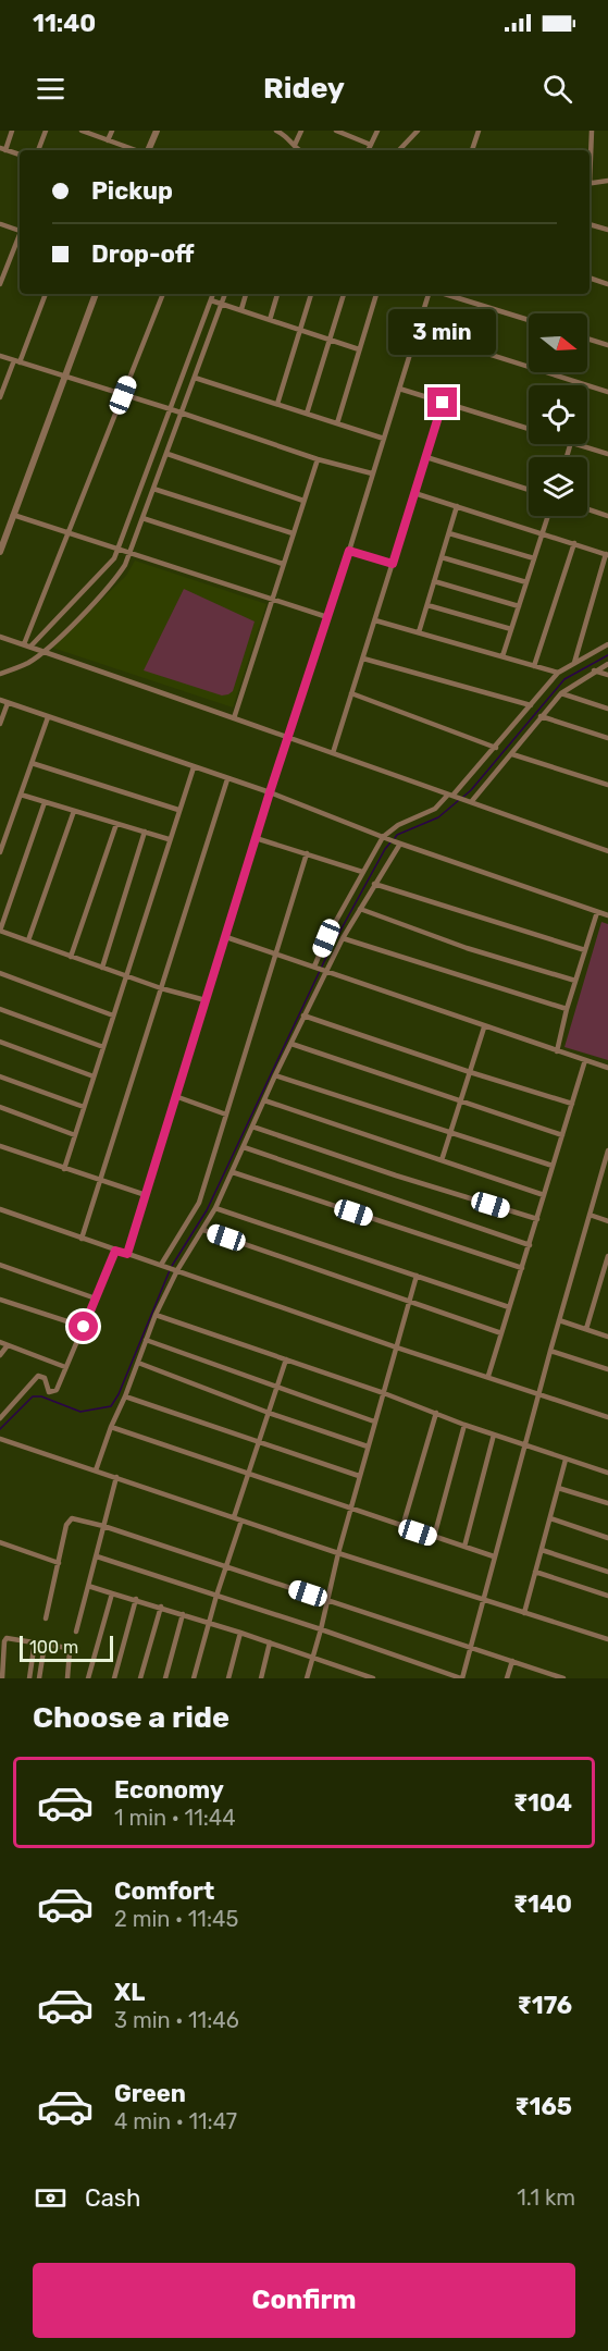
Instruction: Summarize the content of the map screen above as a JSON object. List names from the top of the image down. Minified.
{"scale_bar":"100 m","north":"right","page":{"status":"11:40","header":"Ridey","banner":["Pickup","Drop-off"],"bubble":"3 min","scale":"100 m","heading":"Choose a ride","list":[{"name":"Economy","note":"1 min · 11:44","value":"₹104"},{"name":"Comfort","note":"2 min · 11:45","value":"₹140"},{"name":"XL","note":"3 min · 11:46","value":"₹176"},{"name":"Green","note":"4 min · 11:47","value":"₹165"}],"pay":["Cash","1.1 km"],"buttons":"Confirm"}}
